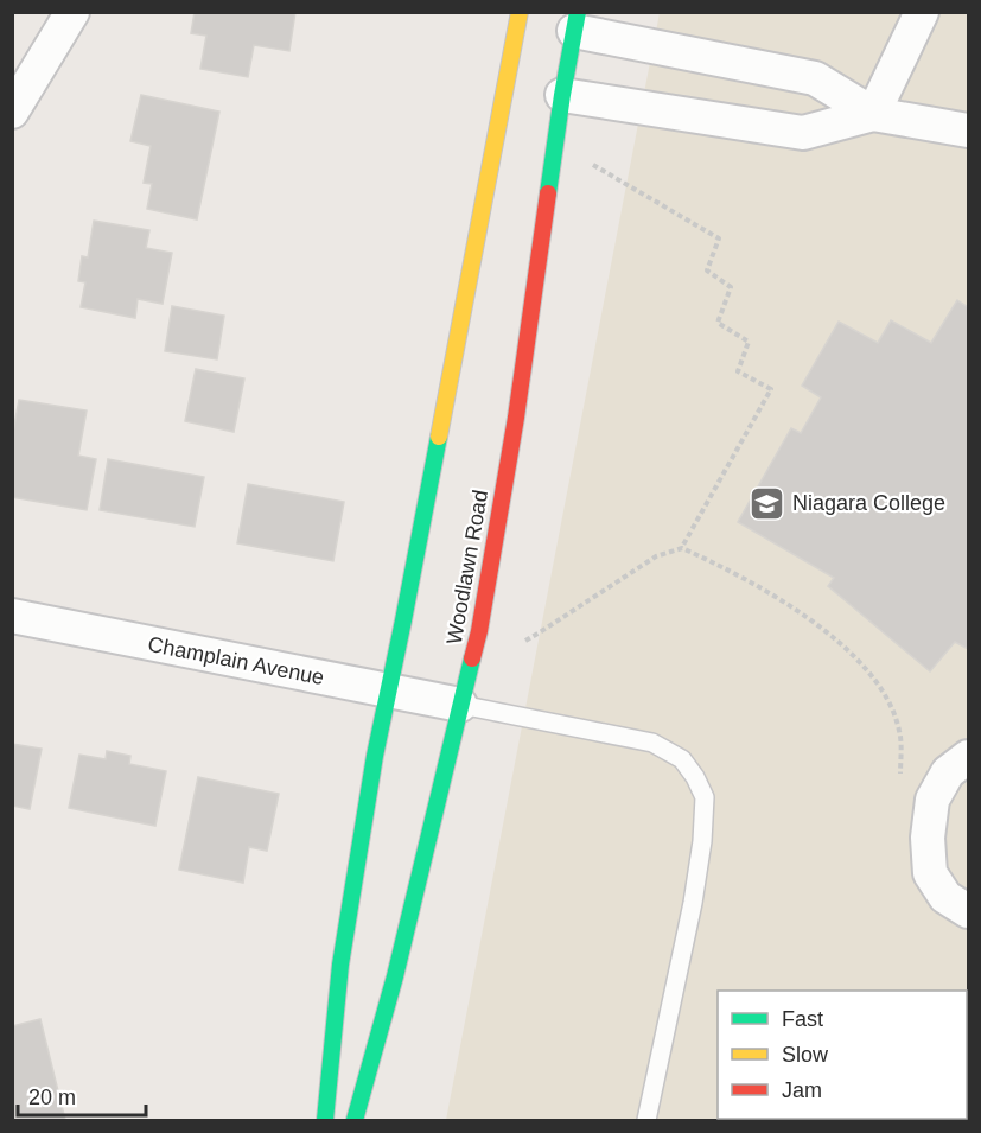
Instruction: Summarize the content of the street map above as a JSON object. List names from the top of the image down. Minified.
{"streets":{"main road":["Woodlawn Road"],"street":["Champlain Avenue"]},"crossings":[["Woodlawn Road","Champlain Avenue"]],"places":{"school or university":["Niagara College"]},"legend":["Fast","Slow","Jam"],"scale_bar":"20 m"}
